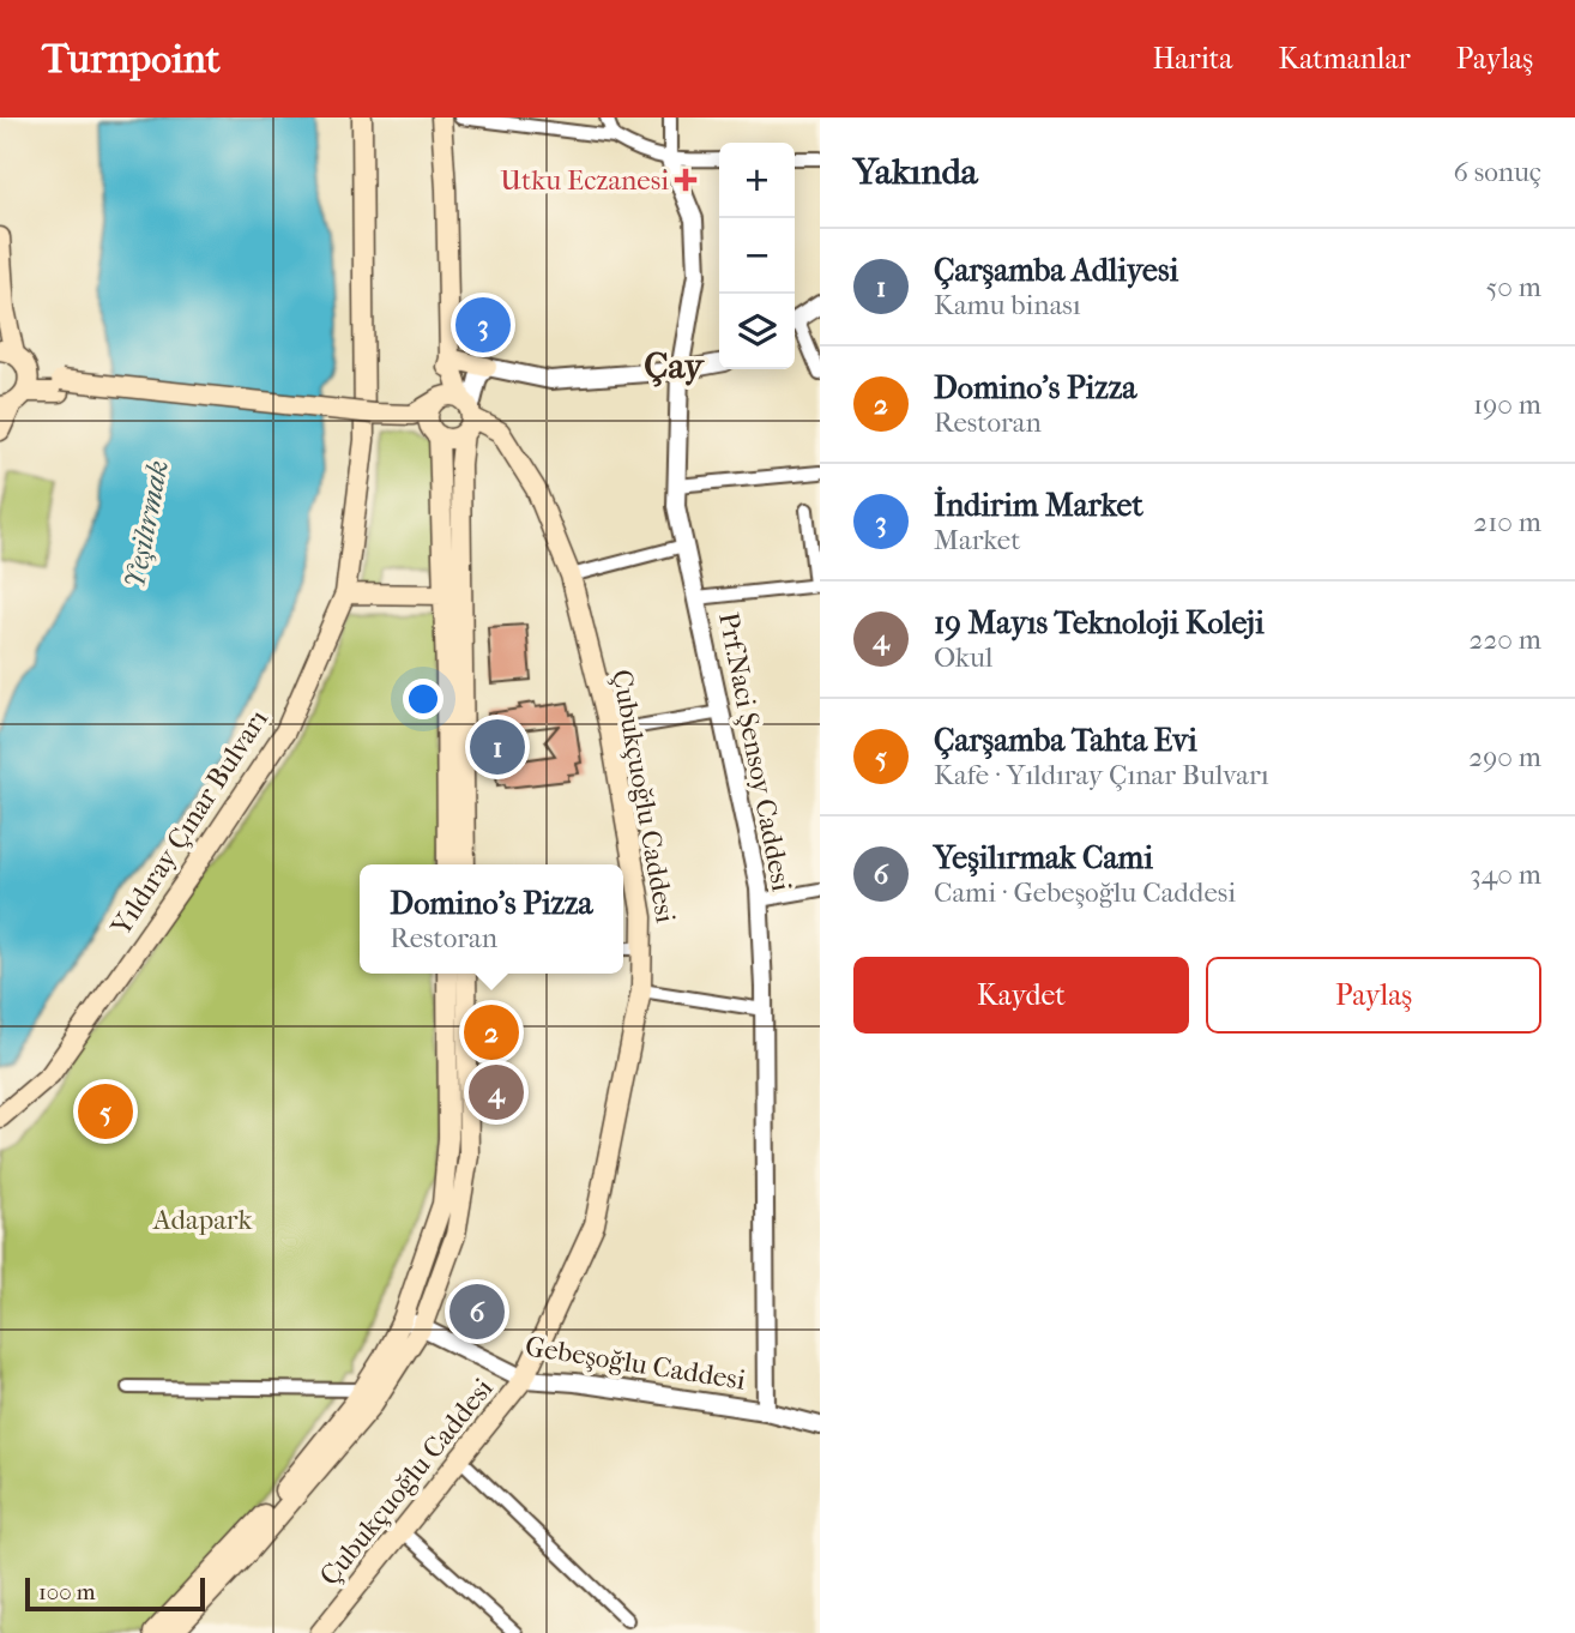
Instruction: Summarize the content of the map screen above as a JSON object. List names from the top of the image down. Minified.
{"streets":{"main road":["Çubukçuoğlu Caddesi","Yıldıray Çınar Bulvarı"],"street":["Prf.Naci Şensoy Caddesi","Gebeşoğlu Caddesi"]},"crossings":[["Prf.Naci Şensoy Caddesi","Gebeşoğlu Caddesi"],["Çubukçuoğlu Caddesi","Gebeşoğlu Caddesi"]],"districts":["Çay"],"water":["Yeşilırmak"],"parks":["Adapark"],"places":{"health":["Utku Eczanesi"]},"scale_bar":"100 m","page":{"header":"Turnpoint","nav":["Harita","Katmanlar","Paylaş"],"heading":["Yakında","6 sonuç"],"map_buttons":["+","−"],"list":[{"mark":"1","name":"Çarşamba Adliyesi","note":"Kamu binası","value":"50 m"},{"mark":"2","name":"Domino's Pizza","note":"Restoran","value":"190 m"},{"mark":"3","name":"İndirim Market","note":"Market","value":"210 m"},{"mark":"4","name":"19 Mayıs Teknoloji Koleji","note":"Okul","value":"220 m"},{"mark":"5","name":"Çarşamba Tahta Evi","note":"Kafe · Yıldıray Çınar Bulvarı","value":"290 m"},{"mark":"6","name":"Yeşilırmak Cami","note":"Cami · Gebeşoğlu Caddesi","value":"340 m"}],"pins":["3","1","2","4","5","6"],"popup":["Domino's Pizza","Restoran"],"buttons":["Kaydet","Paylaş"],"scale":"100 m"}}
